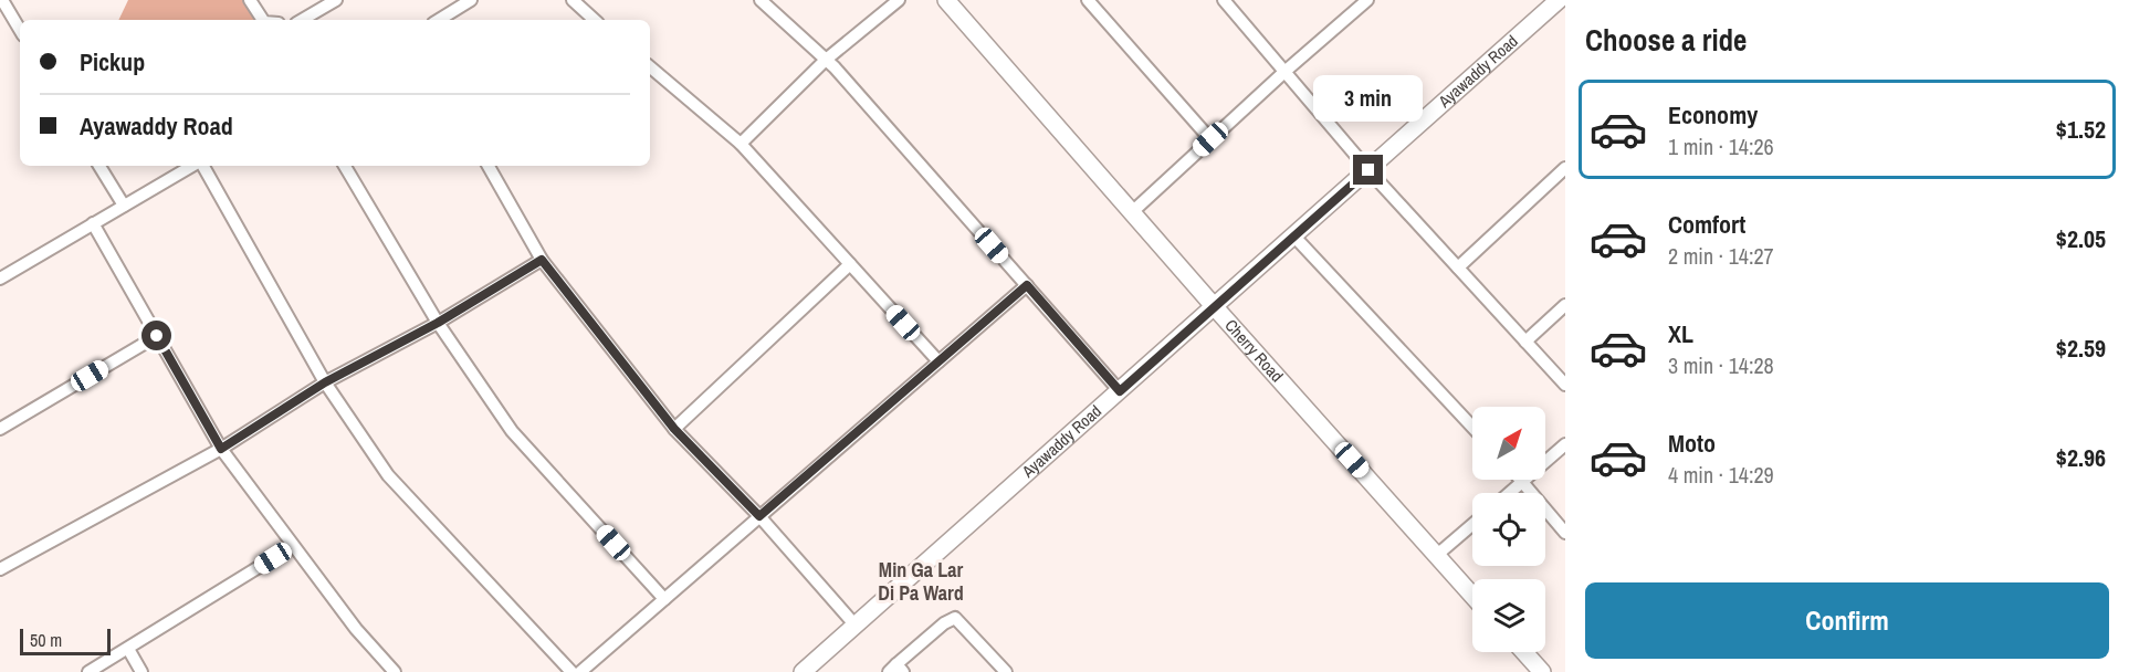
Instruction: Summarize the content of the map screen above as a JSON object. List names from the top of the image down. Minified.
{"streets":{"street":["Ayawaddy Road","Cherry Road"]},"crossings":[["Ayawaddy Road","Cherry Road"]],"districts":["Min Ga Lar Di Pa Ward"],"scale_bar":"50 m","north":"top right","page":{"heading":"Choose a ride","banner":["Pickup","Ayawaddy Road"],"bubble":"3 min","list":[{"name":"Economy","note":"1 min · 14:26","value":"$1.52"},{"name":"Comfort","note":"2 min · 14:27","value":"$2.05"},{"name":"XL","note":"3 min · 14:28","value":"$2.59"},{"name":"Moto","note":"4 min · 14:29","value":"$2.96"}],"buttons":"Confirm","scale":"50 m"}}
